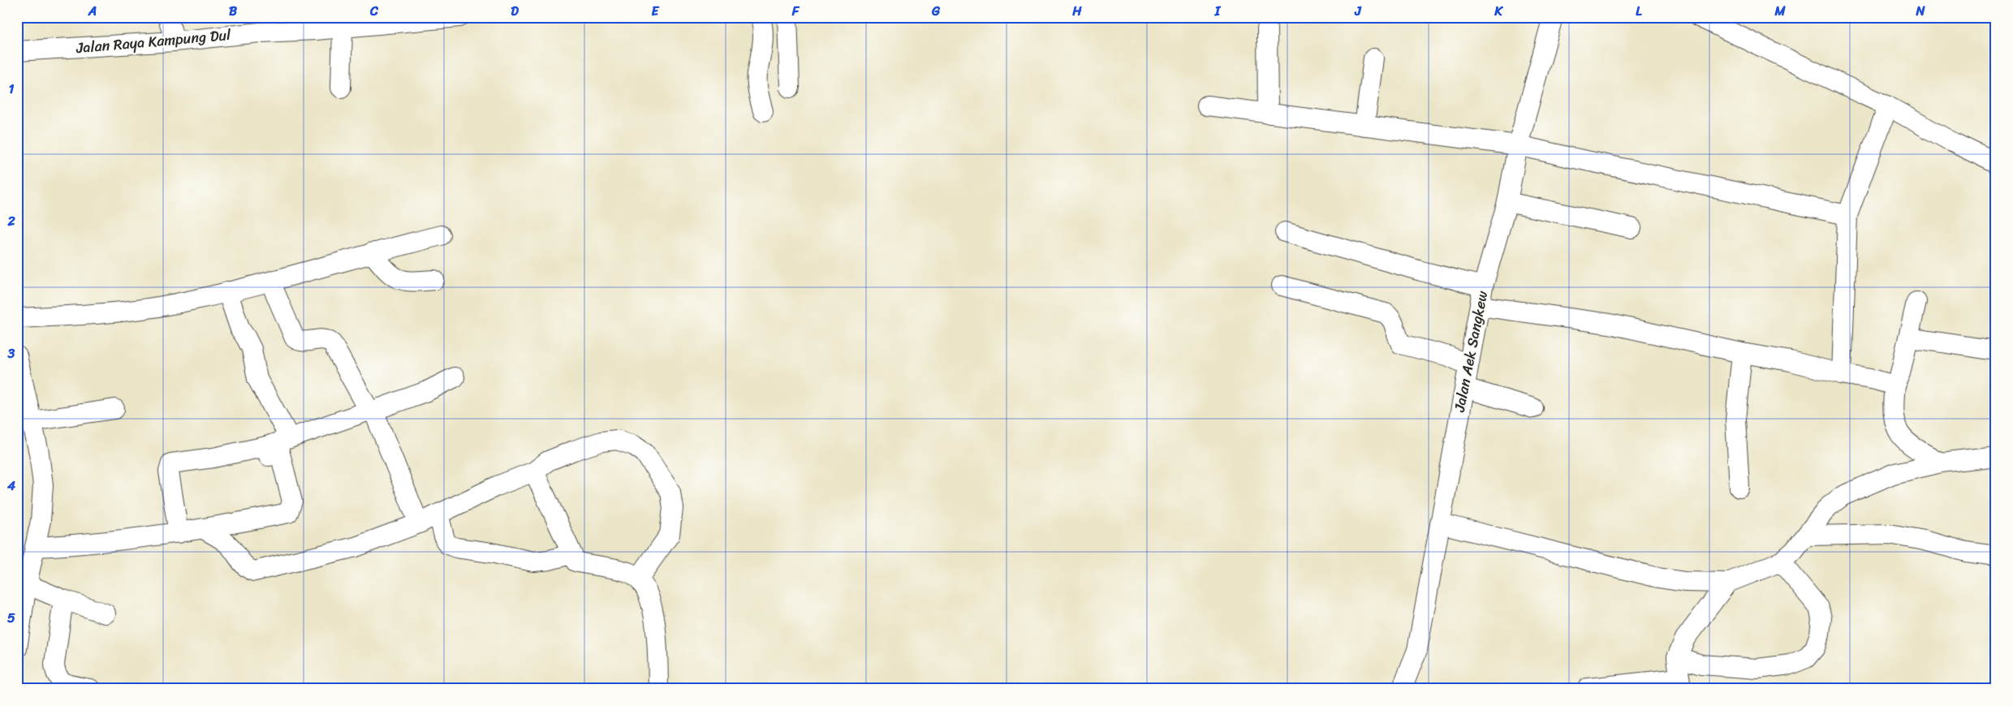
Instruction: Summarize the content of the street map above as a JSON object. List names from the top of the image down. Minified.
{"streets":{"street":["Jalan Raya Kampung Dul","Jalan Aek Sangkew"]},"grid":{"columns":["A","B","C","D","E","F","G","H","I","J","K","L","M","N"],"rows":["1","2","3","4","5"]}}
